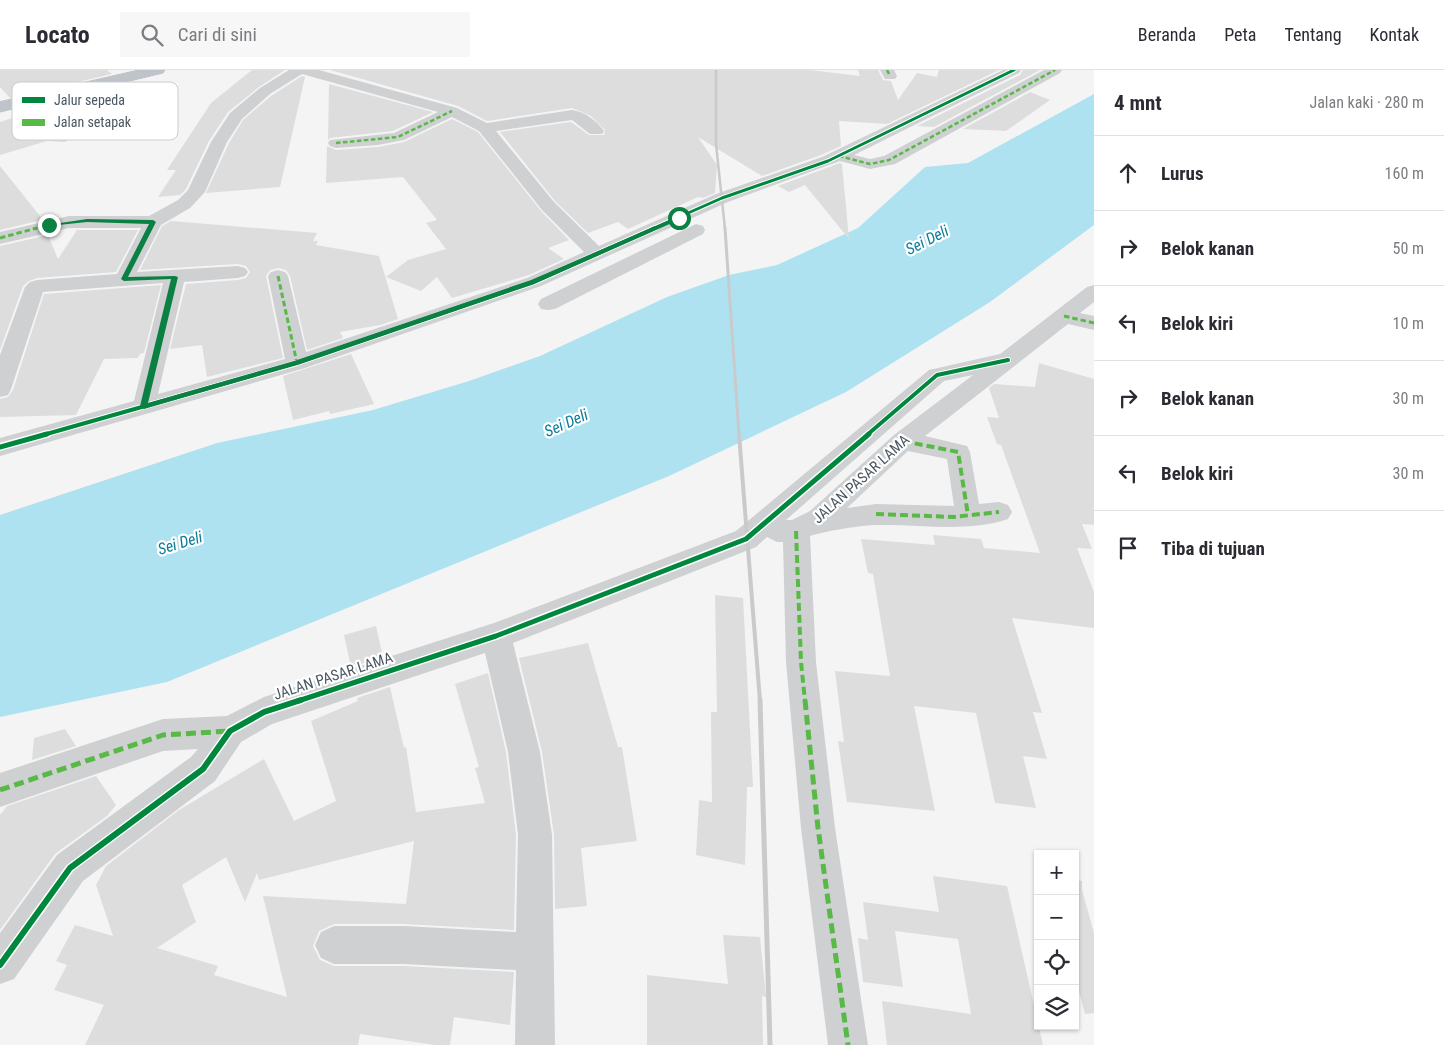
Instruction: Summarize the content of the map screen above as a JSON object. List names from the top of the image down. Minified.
{"streets":{"street":["JALAN PASAR LAMA"]},"water":["Sei Deli"],"legend":["Jalur sepeda","Jalan setapak"],"page":{"header":"Locato","search":"Cari di sini","nav":["Beranda","Peta","Tentang","Kontak"],"heading":["4 mnt","Jalan kaki · 280 m"],"list":[["Lurus","160 m"],["Belok kanan","50 m"],["Belok kiri","10 m"],["Belok kanan","30 m"],["Belok kiri","30 m"],"Tiba di tujuan"],"map_buttons":["+","−"]}}
